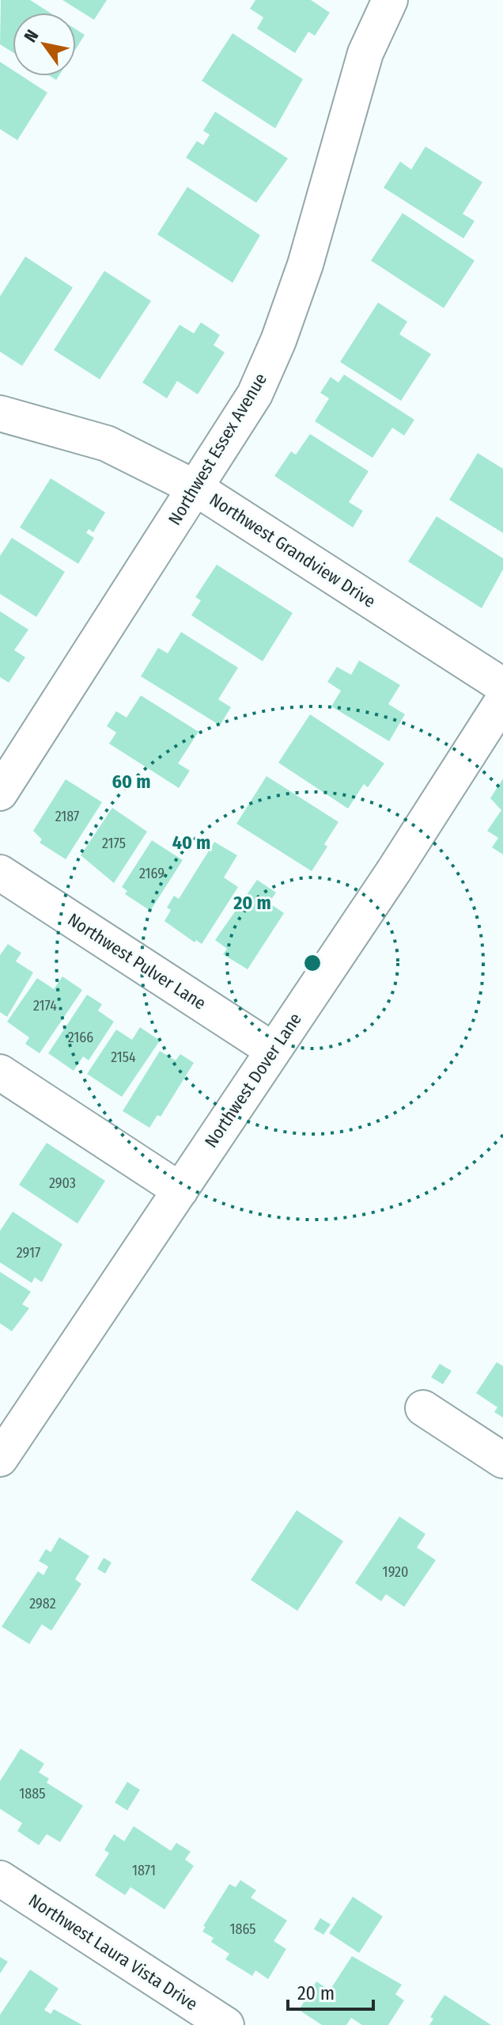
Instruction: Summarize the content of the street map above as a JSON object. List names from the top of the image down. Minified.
{"streets":{"street":["Northwest Essex Avenue","Northwest Grandview Drive","Northwest Pulver Lane","Northwest Dover Lane","Northwest Laura Vista Drive"]},"crossings":[["Northwest Essex Avenue","Northwest Grandview Drive"],["Northwest Pulver Lane","Northwest Dover Lane"]],"house_numbers":["2187","2175","2169","2174","2166","2154","2903","2917","1920","2982","1885","1871","1865"],"scale_bar":"20 m","north":"top left","rings":["60 m","40 m","20 m"]}
